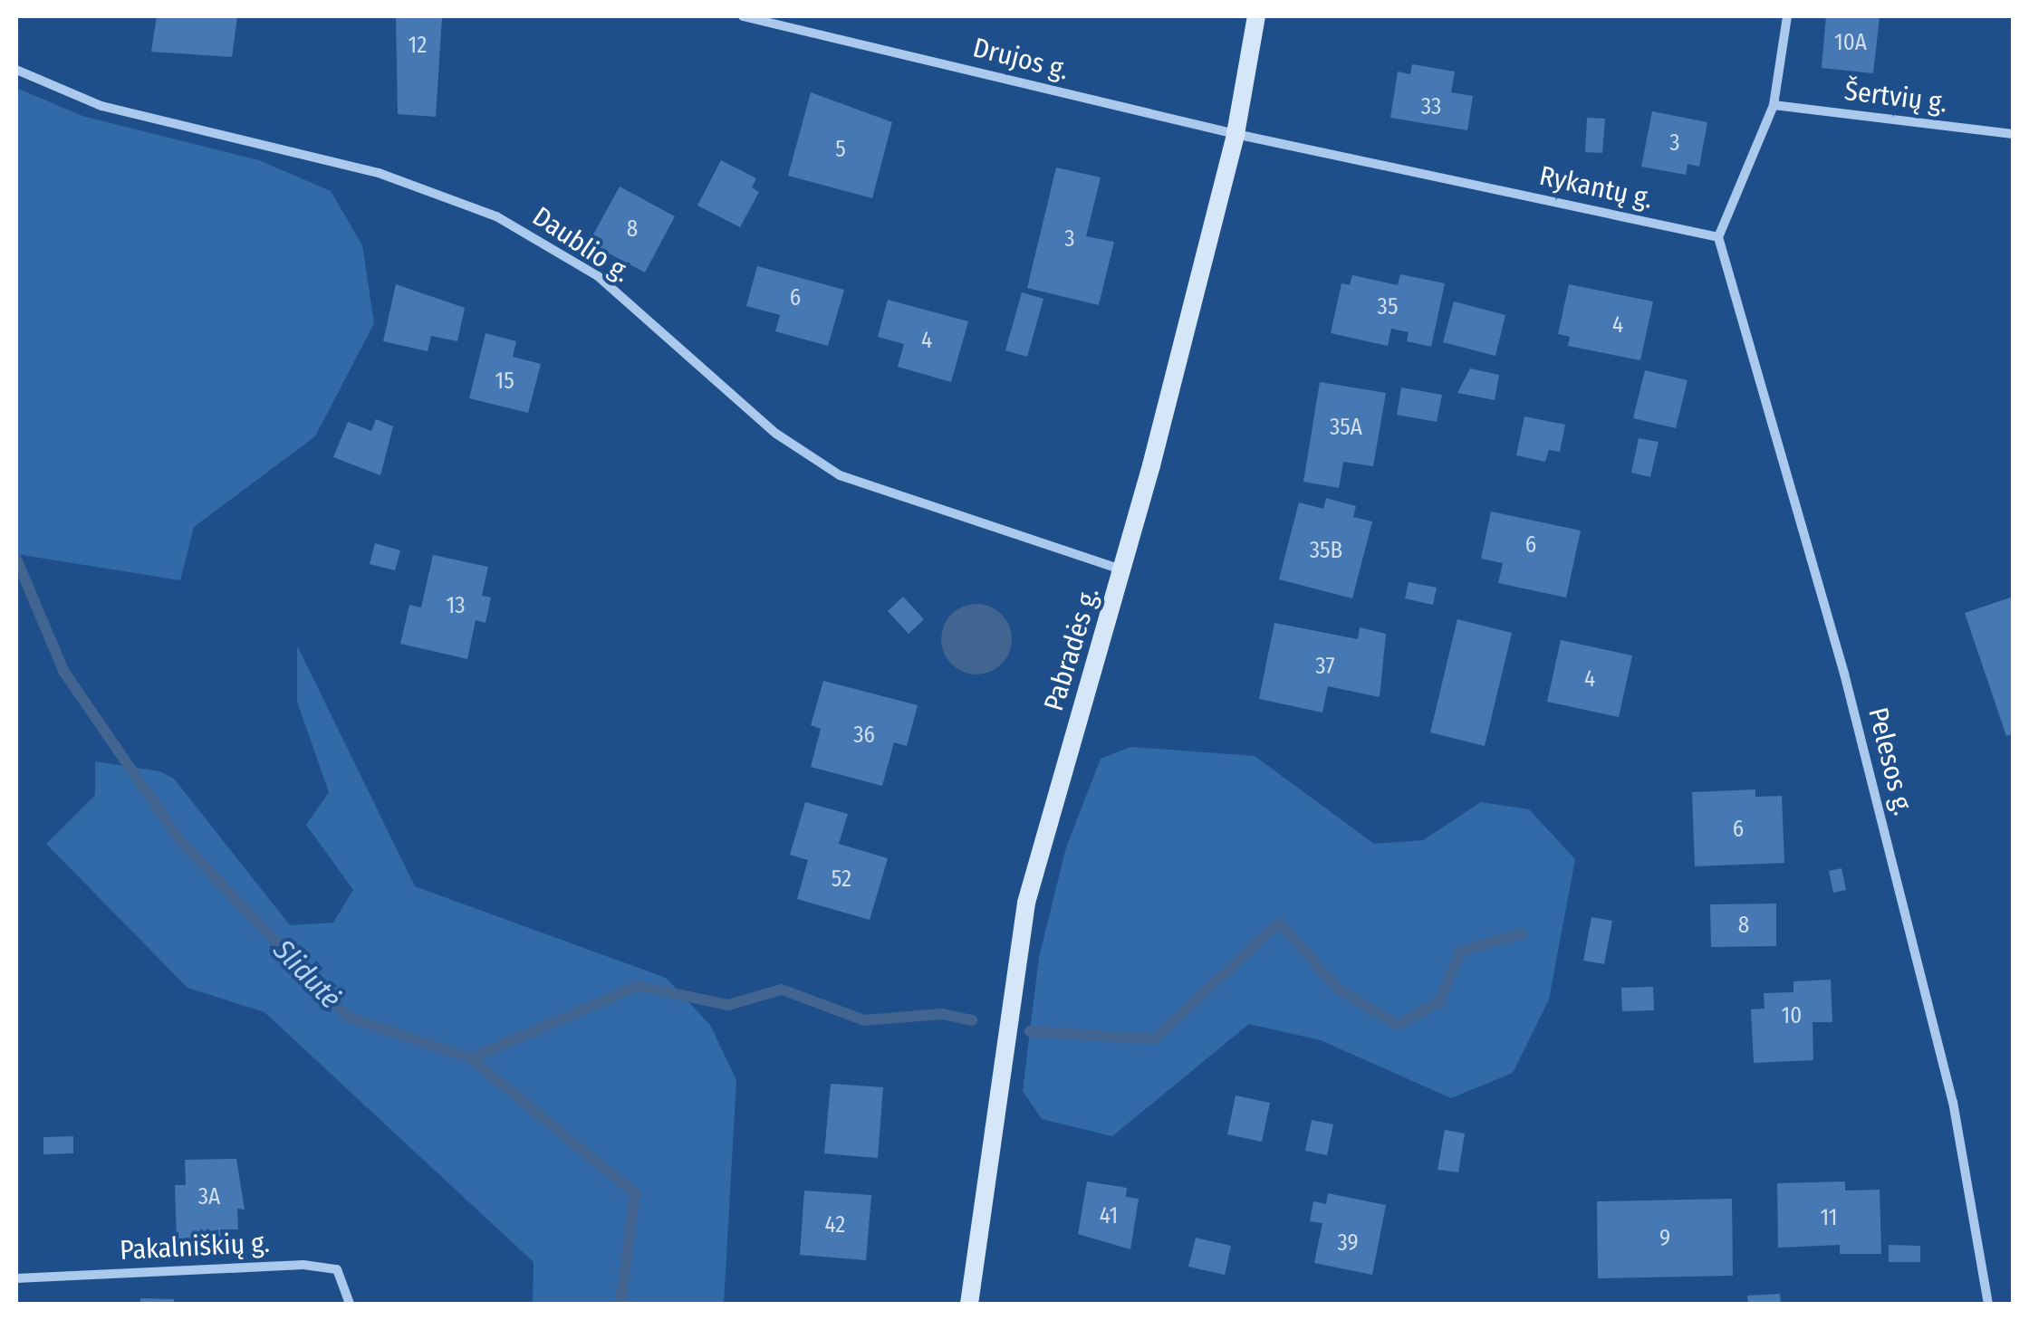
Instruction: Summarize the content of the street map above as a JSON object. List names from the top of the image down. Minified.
{"streets":{"street":["Drujos g.","Šertvių g.","Rykantų g.","Daublio g.","Pabradės g.","Pelesos g.","Pakalniškių g."]},"crossings":[["Drujos g.","Rykantų g."],["Drujos g.","Pabradės g."],["Rykantų g.","Pabradės g."],["Rykantų g.","Pelesos g."],["Daublio g.","Pabradės g."]],"water":["Slidutė"],"house_numbers":["10A","12","33","3","5","8","3","6","35","4","4","15","35A","6","35B","13","37","4","36","6","52","8","10","3A","41","11","42","9","39"]}
